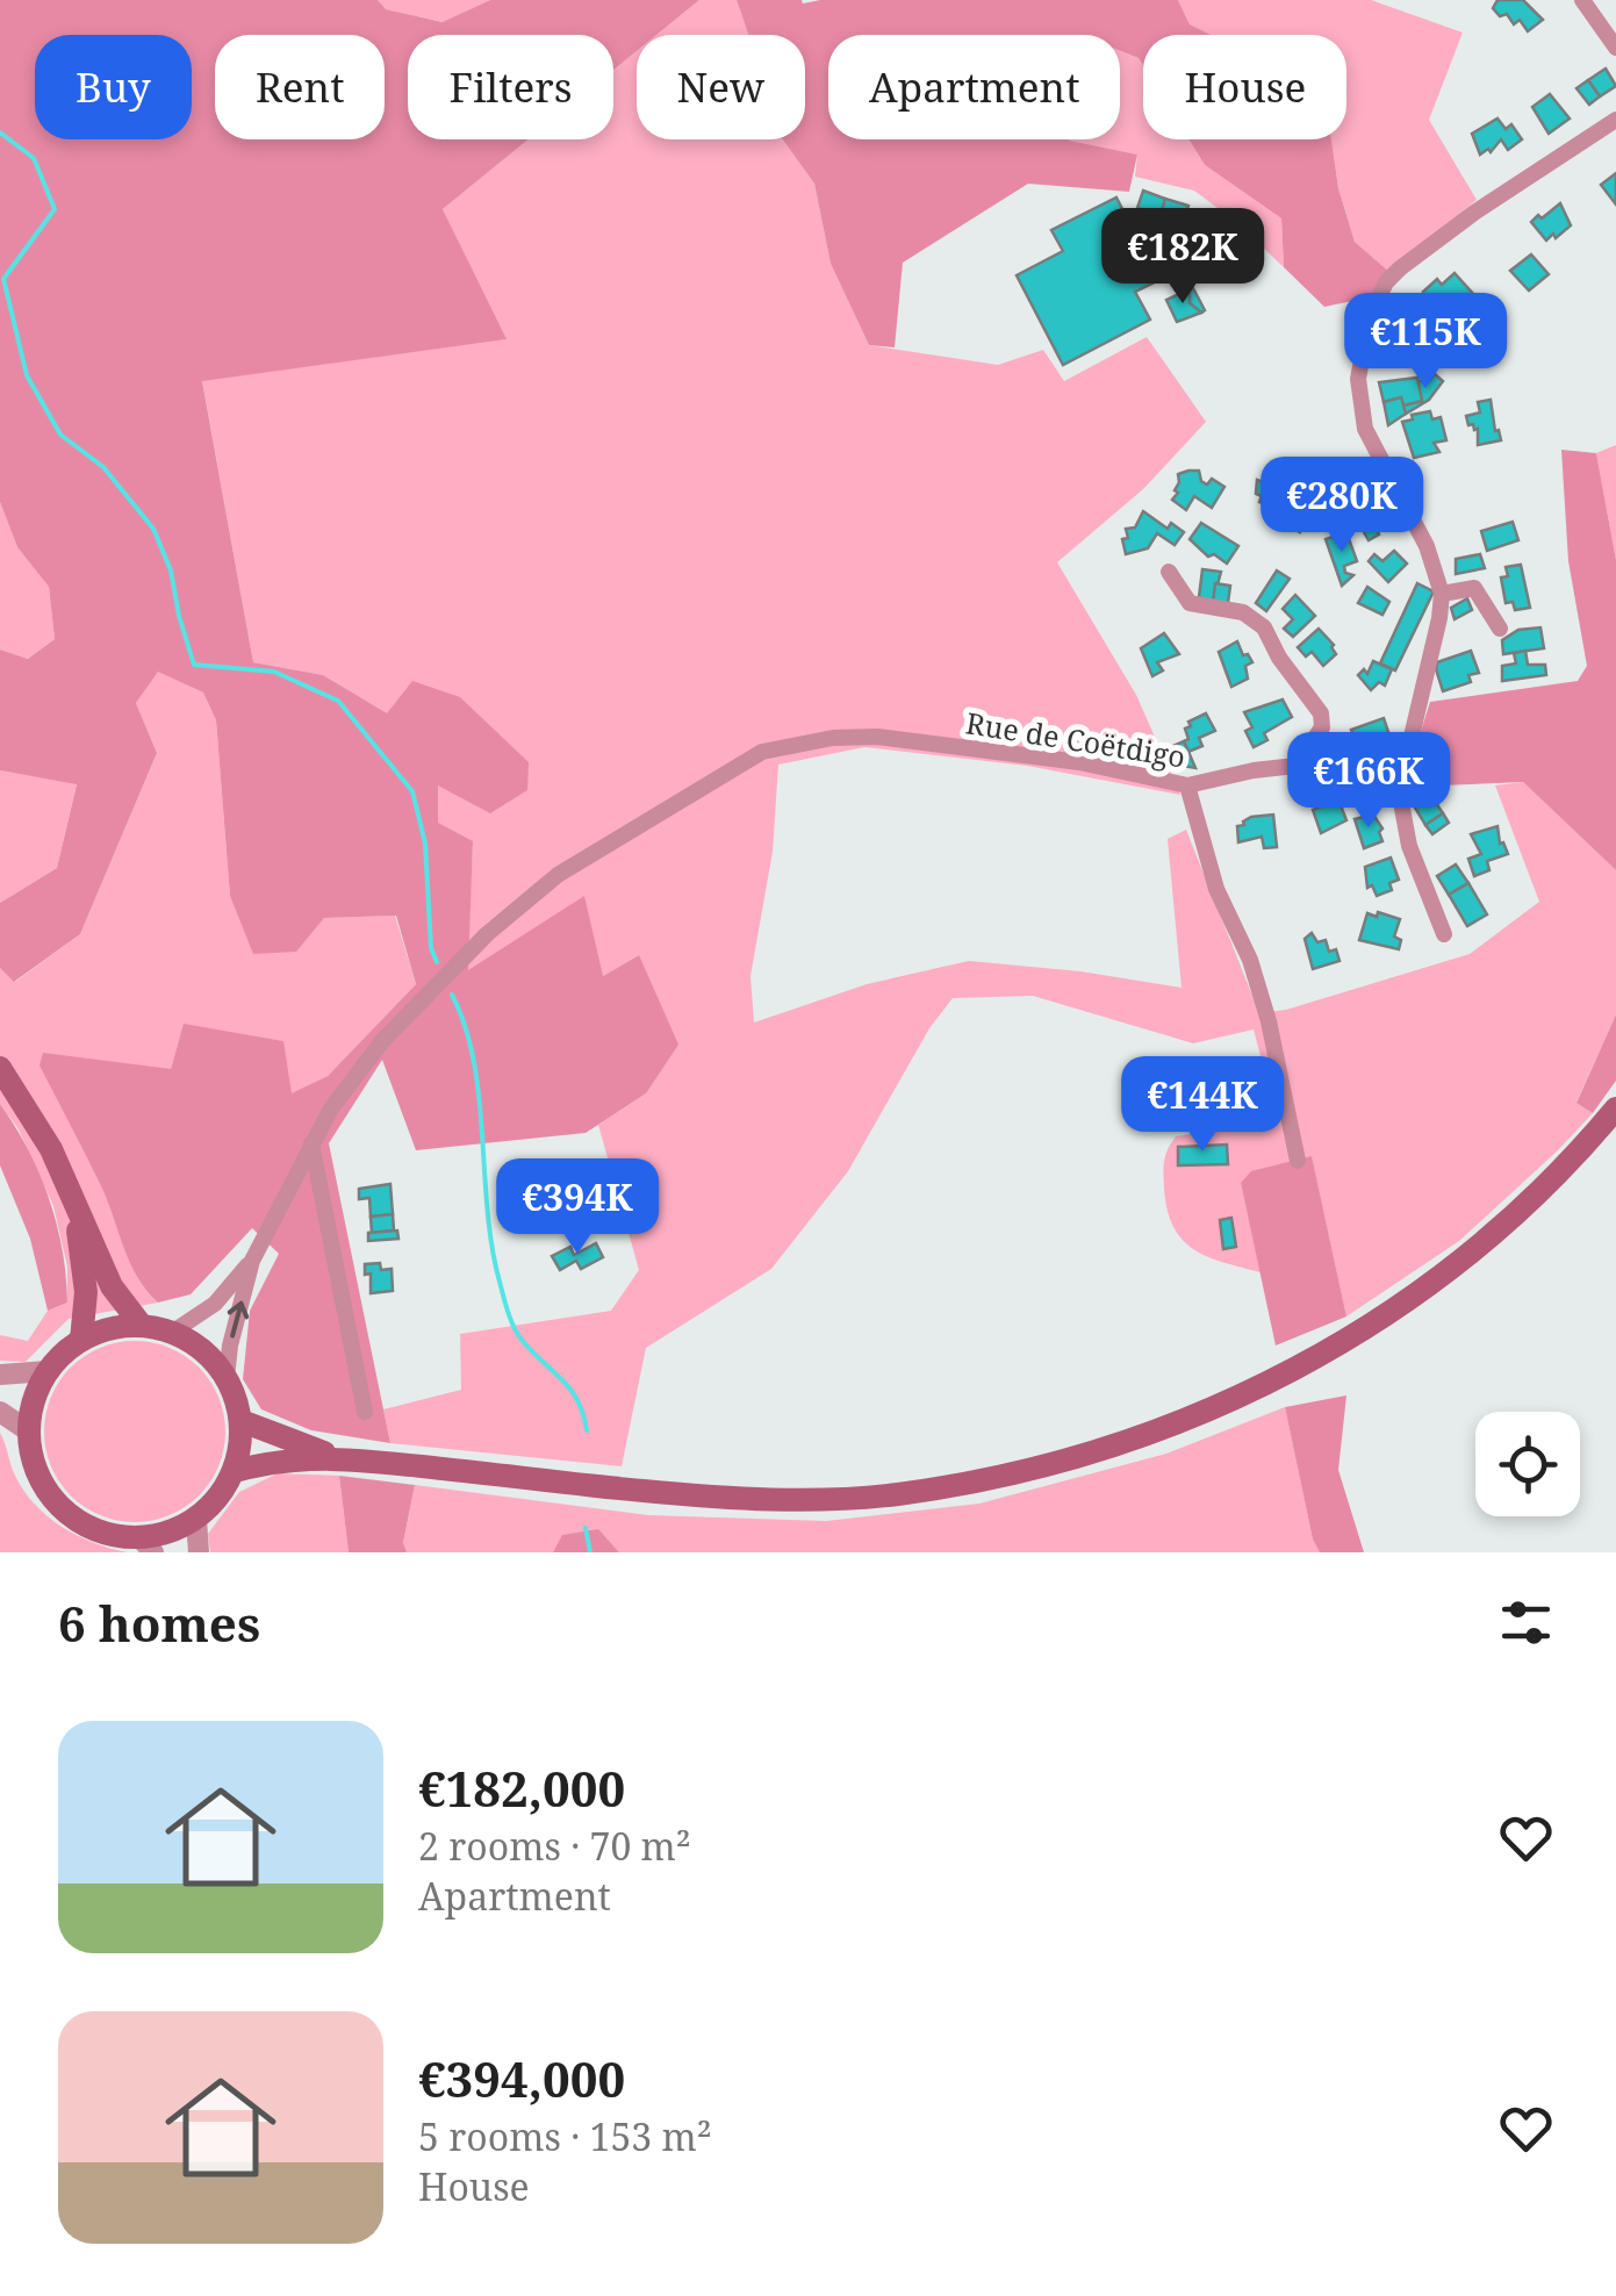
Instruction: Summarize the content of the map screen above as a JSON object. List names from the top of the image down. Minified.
{"streets":{"street":["Rue de Coëtdigo"]},"page":{"chip":["Buy","Rent","Filters","New","Apartment","House"],"price":["€182K","€115K","€280K","€166K","€144K","€394K"],"heading":"6 homes","list":[{"name":"€182,000","note":"2 rooms · 70 m² · Apartment"},{"name":"€394,000","note":"5 rooms · 153 m² · House"}]}}
